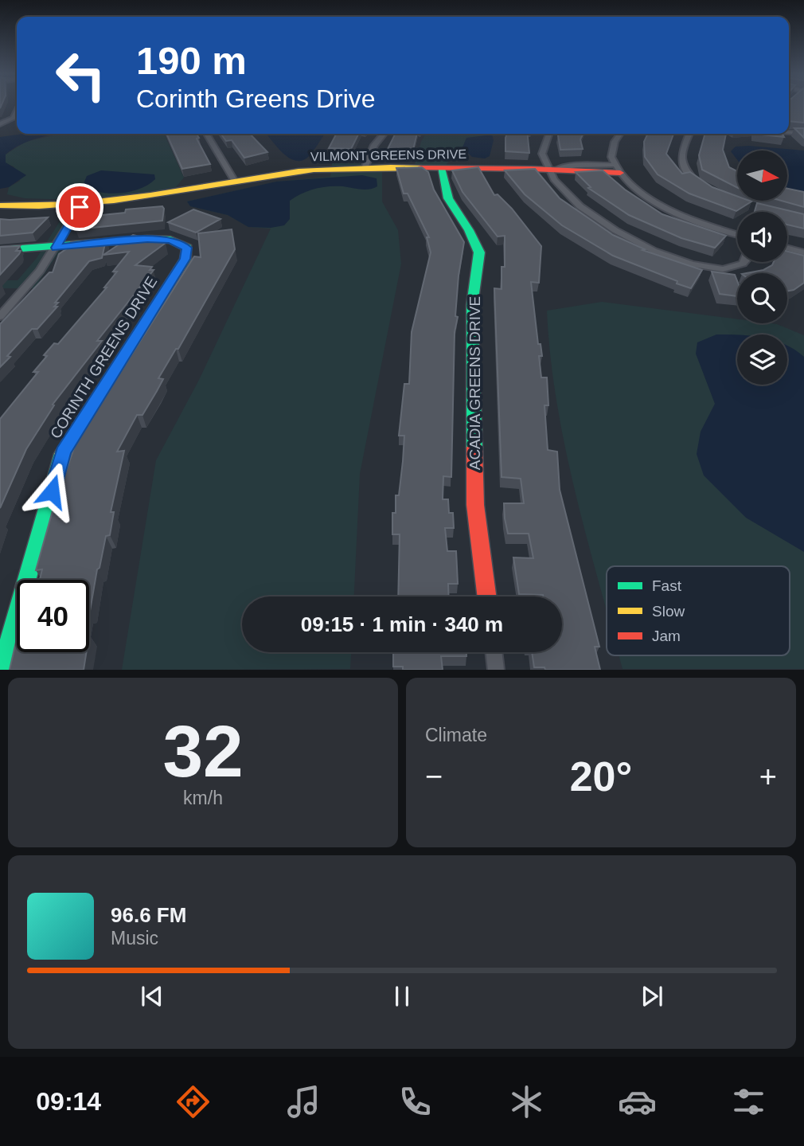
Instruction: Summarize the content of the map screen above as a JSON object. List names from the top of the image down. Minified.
{"streets":{"street":["VILMONT GREENS DRIVE","CORINTH GREENS DRIVE","ACADIA GREENS DRIVE"]},"crossings":[["VILMONT GREENS DRIVE","ACADIA GREENS DRIVE"]],"legend":["Fast","Slow","Jam"],"north":"right","page":{"turn":["190 m","Corinth Greens Drive"],"limit":"40","trip":"09:15 · 1 min · 340 m","tile":[["32","km/h"],"Climate"],"heat":["−","20°","+"],"song":["96.6 FM","Music"],"tabs":"09:14"}}
